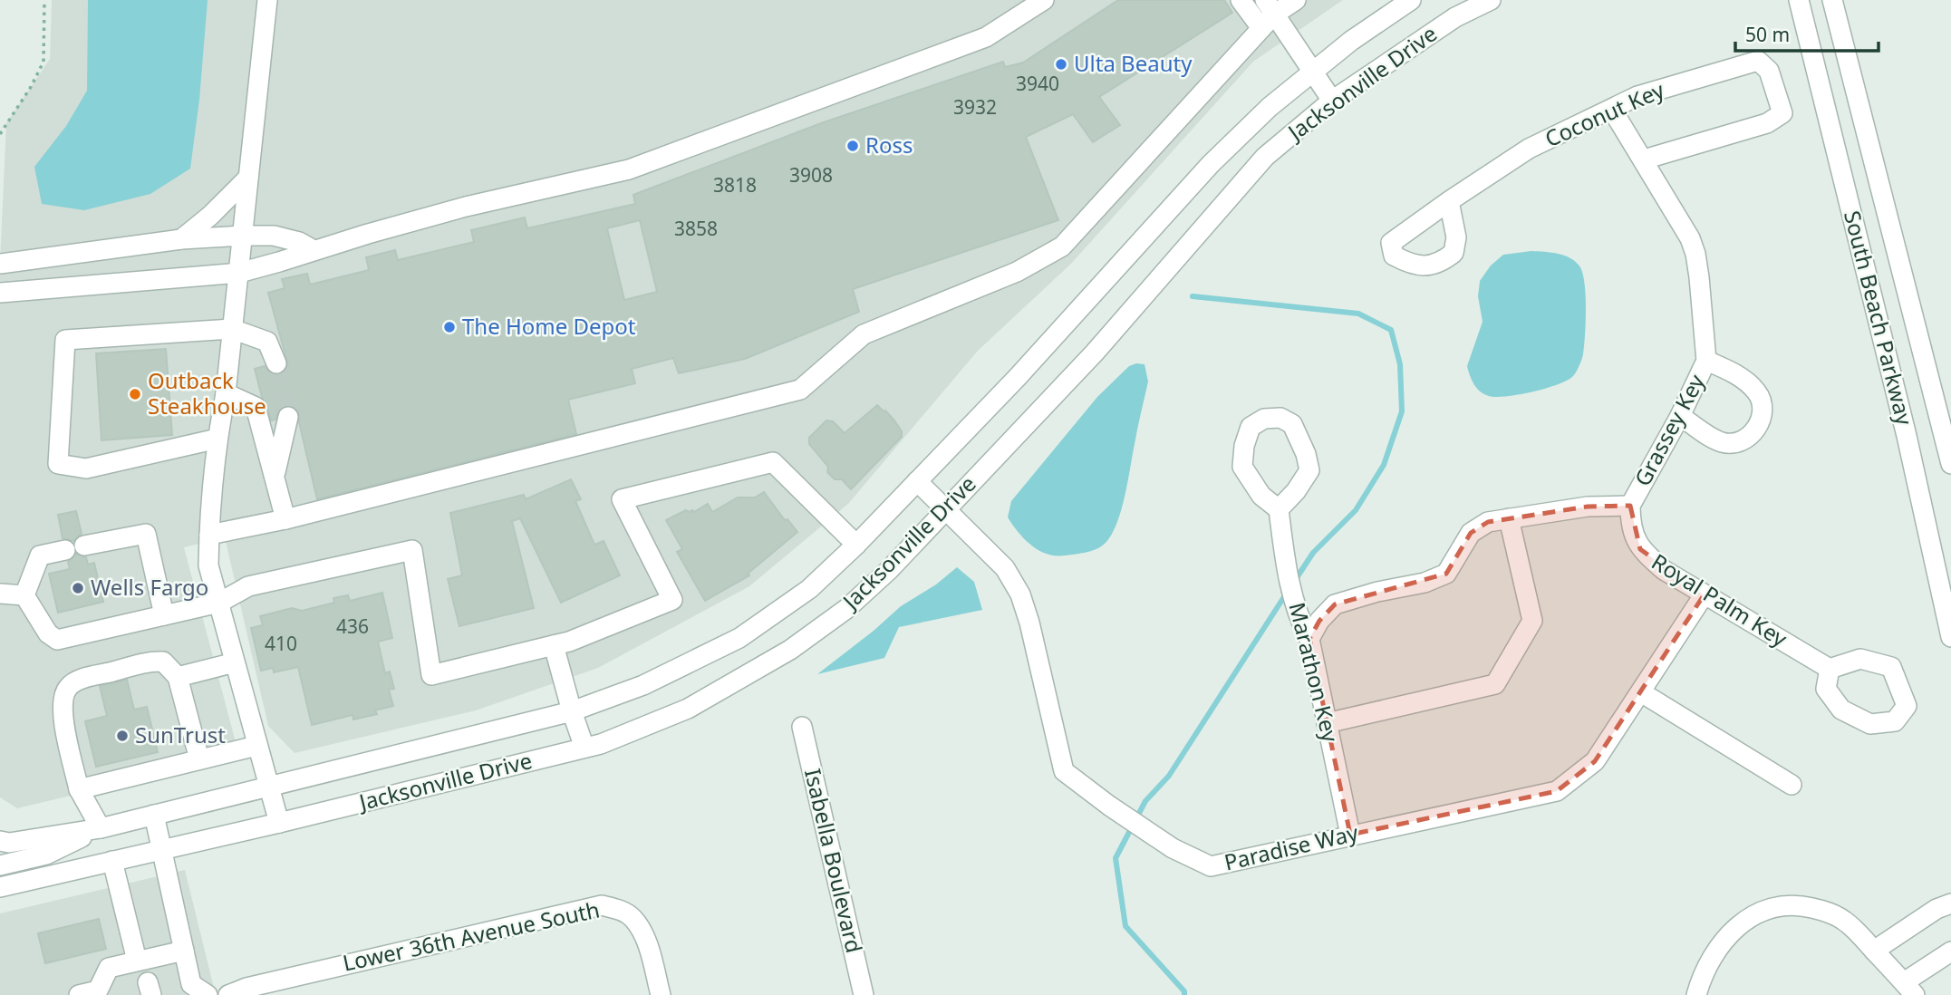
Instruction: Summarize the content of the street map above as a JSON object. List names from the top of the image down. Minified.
{"streets":{"street":["Jacksonville Drive","Coconut Key","South Beach Parkway","Grassey Key","Royal Palm Key","Marathon Key","Paradise Way","Isabella Boulevard","Lower 36th Avenue South"]},"crossings":[["Jacksonville Drive","Paradise Way"],["Coconut Key","Grassey Key"],["Grassey Key","Royal Palm Key"],["Royal Palm Key","Paradise Way"],["Marathon Key","Paradise Way"]],"places":["Ulta Beauty","Ross","The Home Depot","Outback Steakhouse","Wells Fargo","SunTrust"],"house_numbers":["3940","3932","3908","3818","3858","436","410"],"scale_bar":"50 m"}
